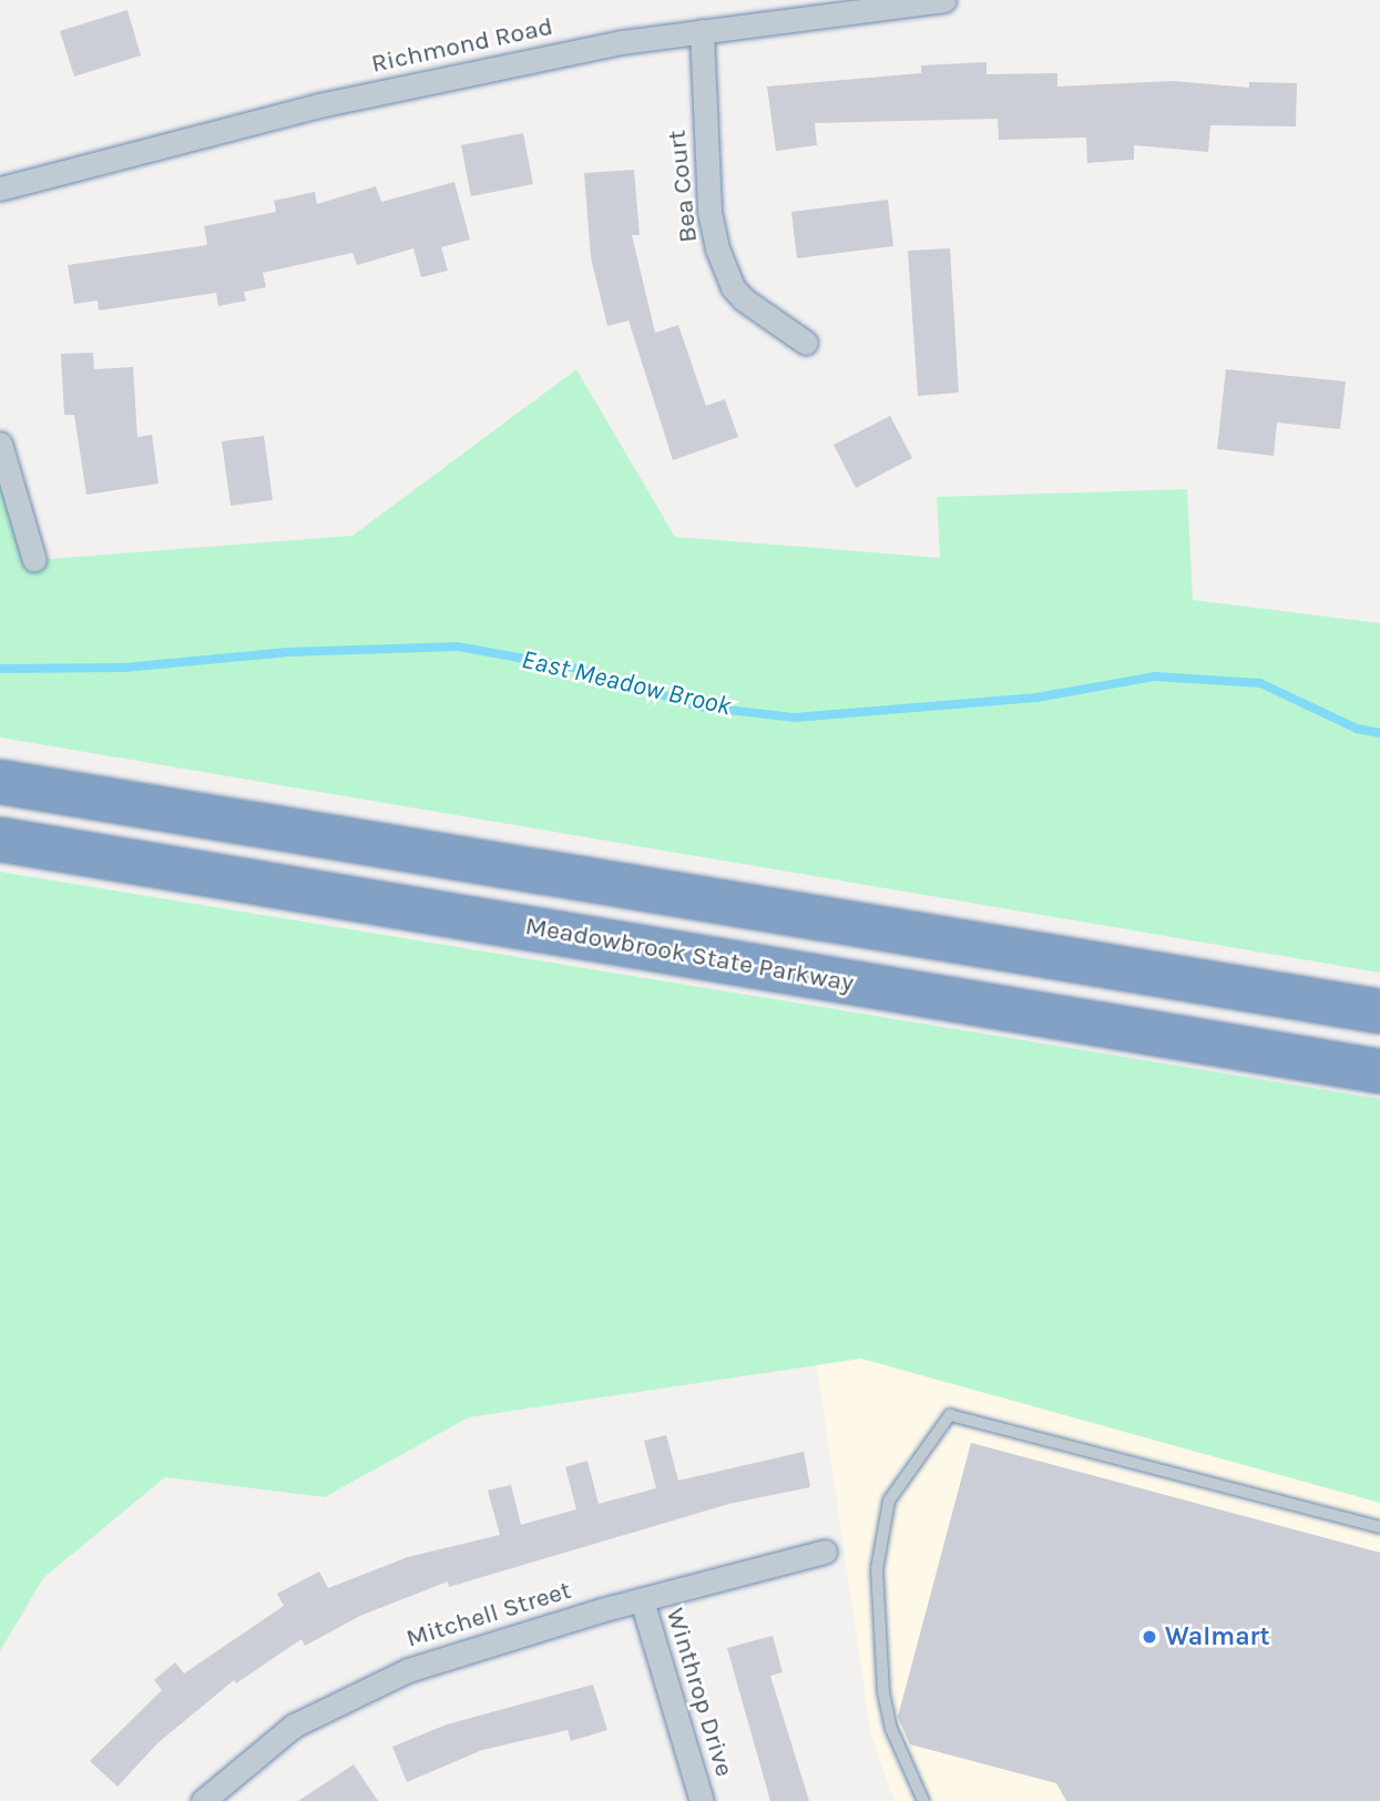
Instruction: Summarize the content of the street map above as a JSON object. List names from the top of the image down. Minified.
{"streets":{"highway":["Meadowbrook State Parkway"],"street":["Richmond Road","Bea Court","Mitchell Street","Winthrop Drive"]},"crossings":[["Richmond Road","Bea Court"],["Mitchell Street","Winthrop Drive"]],"water":["East Meadow Brook"],"places":["Walmart"]}
